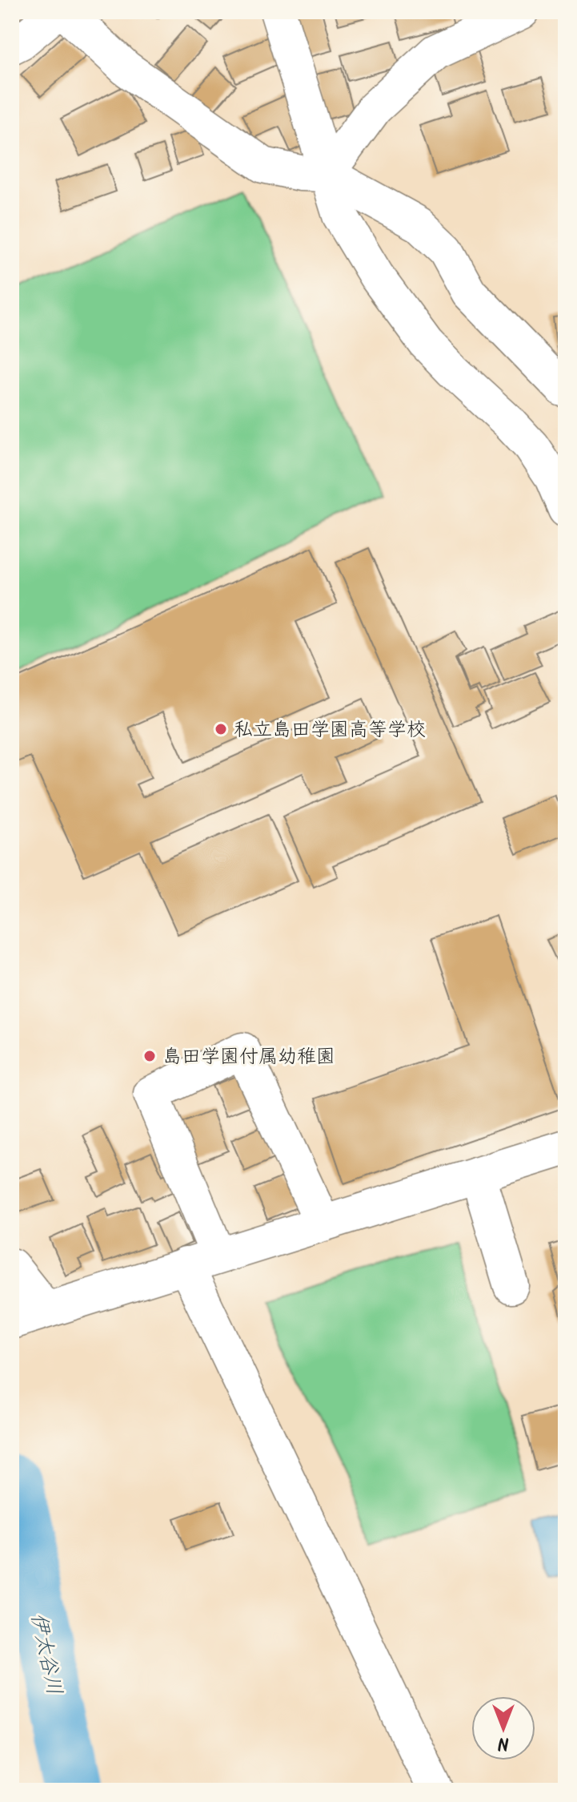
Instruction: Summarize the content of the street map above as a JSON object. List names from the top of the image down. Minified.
{"water":["伊太谷川"],"places":["私立島田学園高等学校","島田学園付属幼稚園"],"north":"bottom"}
